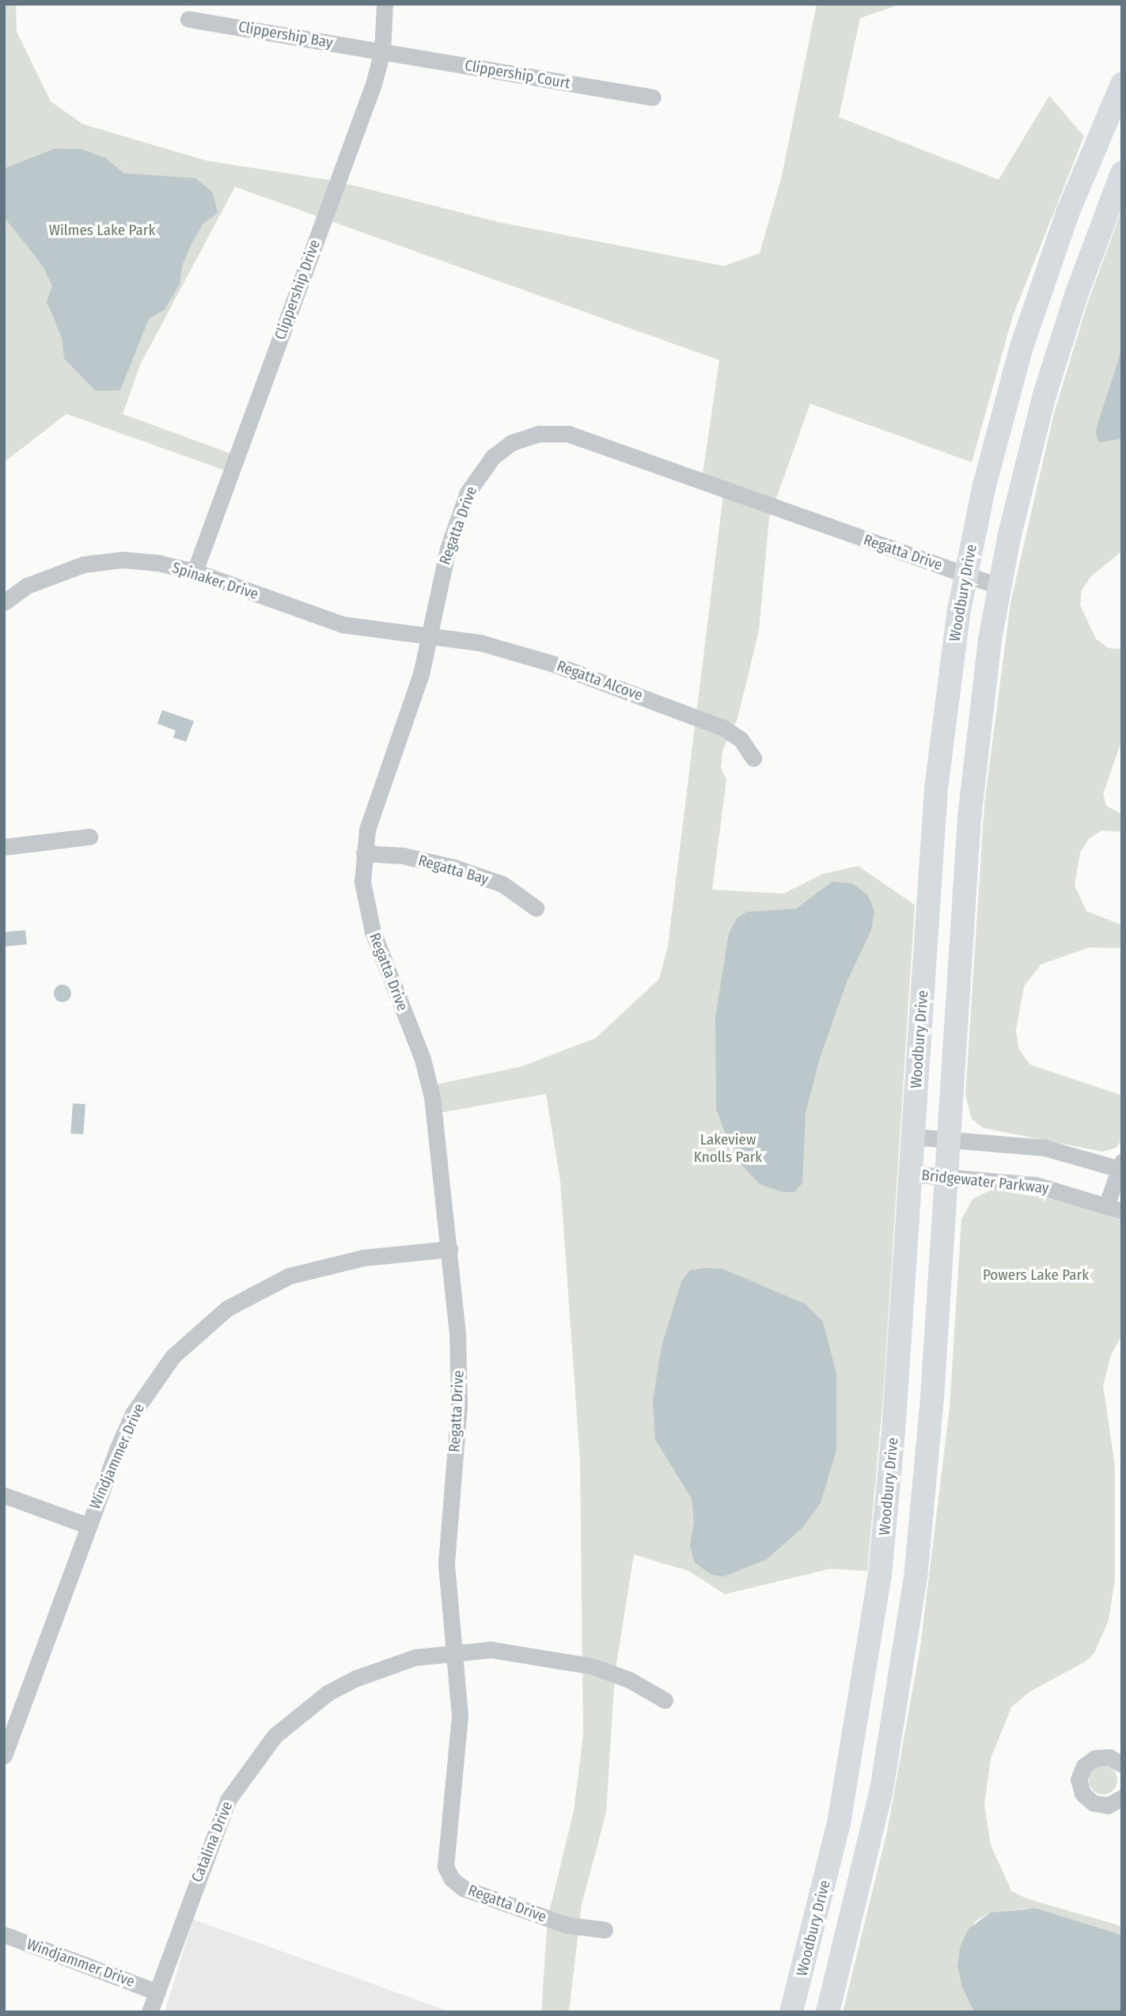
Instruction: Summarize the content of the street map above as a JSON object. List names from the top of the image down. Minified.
{"streets":{"main road":["Woodbury Drive"],"street":["Clippership Bay","Clippership Court","Clippership Drive","Regatta Drive","Spinaker Drive","Regatta Alcove","Regatta Bay","Bridgewater Parkway","Windjammer Drive","Catalina Drive"]},"crossings":[["Clippership Bay","Clippership Court"],["Clippership Bay","Clippership Drive"],["Clippership Court","Clippership Drive"],["Clippership Drive","Spinaker Drive"],["Regatta Drive","Spinaker Drive"],["Regatta Drive","Woodbury Drive"],["Regatta Drive","Regatta Alcove"],["Regatta Drive","Regatta Bay"],["Regatta Drive","Windjammer Drive"],["Regatta Drive","Catalina Drive"],["Spinaker Drive","Regatta Alcove"],["Woodbury Drive","Bridgewater Parkway"],["Windjammer Drive","Catalina Drive"]],"parks":["Wilmes Lake Park","Lakeview Knolls Park","Powers Lake Park"]}
